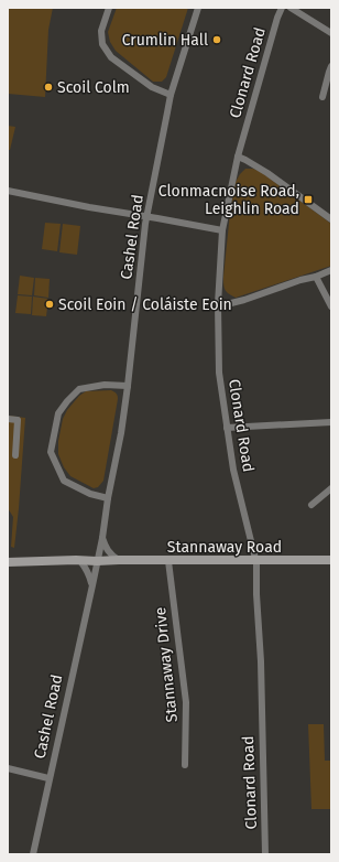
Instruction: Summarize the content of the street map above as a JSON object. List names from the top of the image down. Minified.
{"streets":{"street":["Clonard Road","Cashel Road","Stannaway Road","Stannaway Drive"]},"crossings":[["Clonard Road","Stannaway Road"],["Cashel Road","Stannaway Road"],["Stannaway Road","Stannaway Drive"]],"places":{"other":["Crumlin Hall","Scoil Colm","Scoil Eoin / Coláiste Eoin"],"transit":["Clonmacnoise Road, Leighlin Road"]}}
